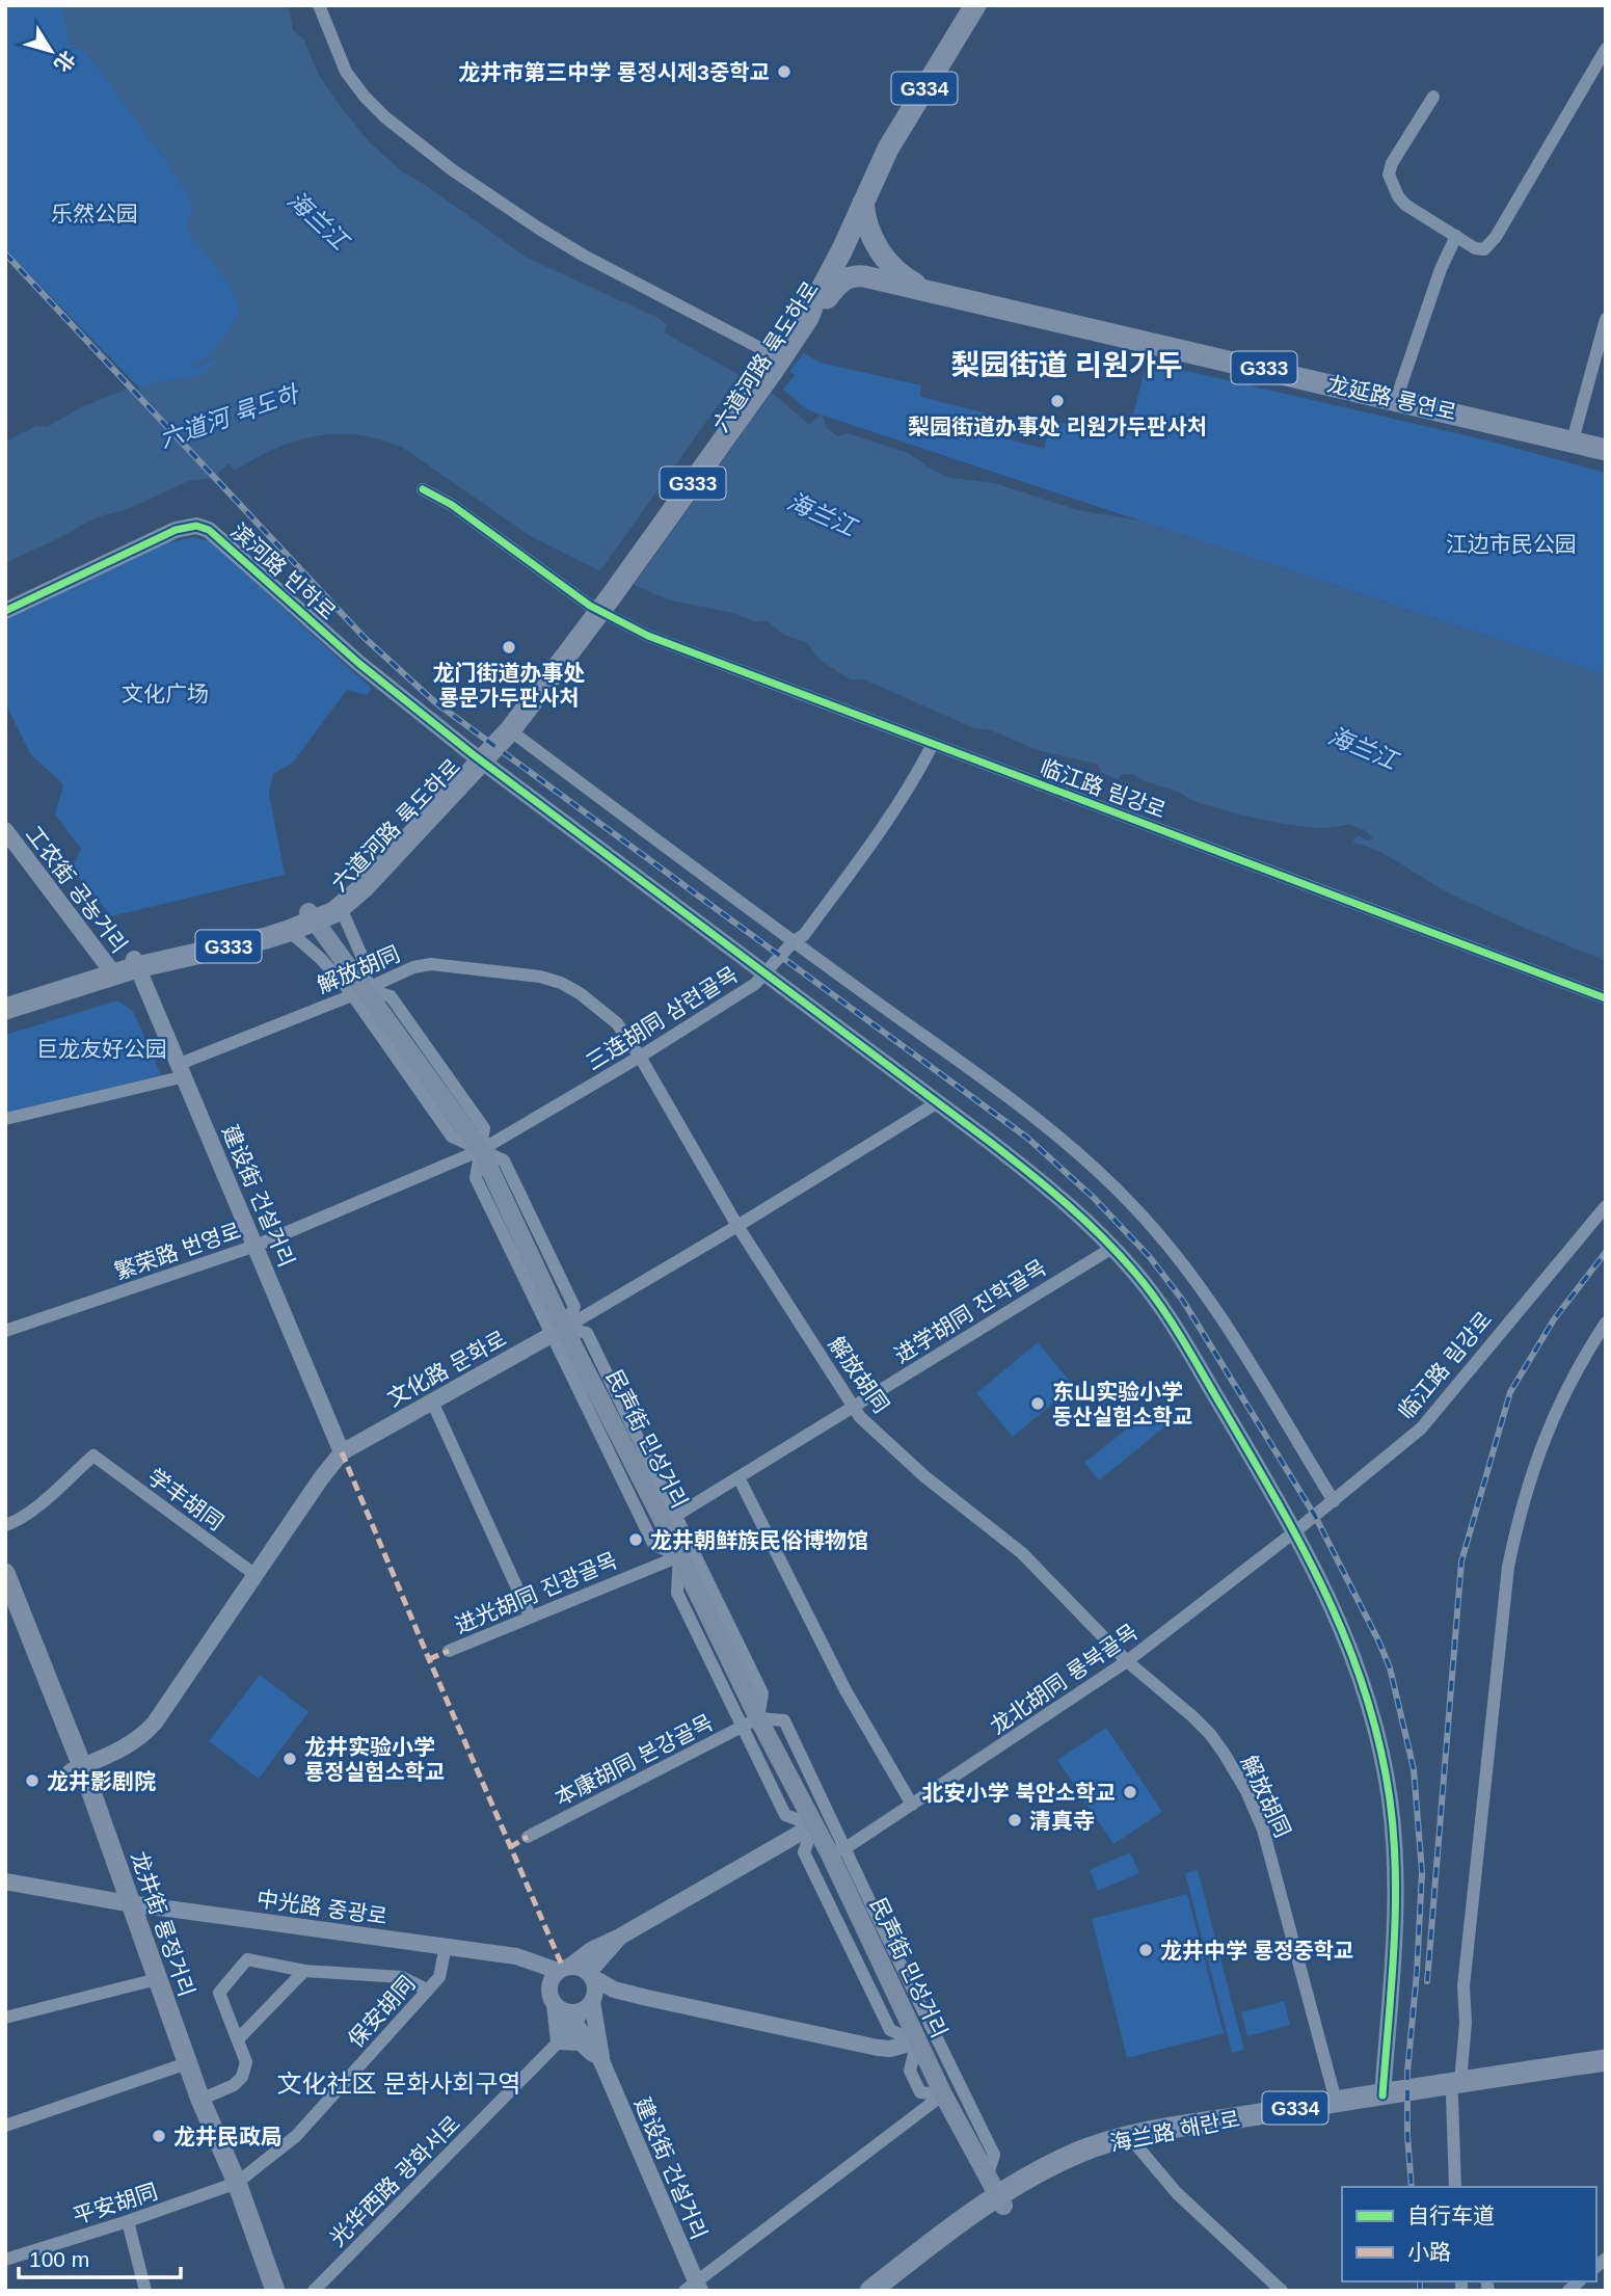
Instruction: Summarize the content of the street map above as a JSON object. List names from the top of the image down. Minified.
{"streets":{"highway":["G334","六道河路 륙도하로","G333","龙延路 룡연로","海兰路 해란로"],"main road":["民声街 민성거리","龙井街 룡정거리"],"street":["滨河路 빈하로","临江路 림강로","工农街 공농거리","解放胡同","三连胡同 삼련골목","建设街 건설거리","繁荣路 번영로","进学胡同 진학골목","文化路 문화로","学丰胡同","进光胡同 진광골목","龙北胡同 룡북골목","本康胡同 본강골목","中光路 중광로","保安胡同","光华西路 광화서로","平安胡同"]},"crossings":[["G334","六道河路 륙도하로"],["G334","龙延路 룡연로"],["六道河路 륙도하로","龙延路 룡연로"],["六道河路 륙도하로","滨河路 빈하로"],["六道河路 륙도하로","临江路 림강로"],["六道河路 륙도하로","工农街 공농거리"],["六道河路 륙도하로","建设街 건설거리"],["六道河路 륙도하로","民声街 민성거리"],["滨河路 빈하로","临江路 림강로"],["滨河路 빈하로","三连胡同 삼련골목"],["滨河路 빈하로","进学胡同 진학골목"],["滨河路 빈하로","文化路 문화로"],["滨河路 빈하로","龙北胡同 룡북골목"],["滨河路 빈하로","海兰路 해란로"],["临江路 림강로","三连胡同 삼련골목"],["临江路 림강로","龙北胡同 룡북골목"],["解放胡同","三连胡同 삼련골목"],["解放胡同","建设街 건설거리"],["解放胡同","进学胡同 진학골목"],["解放胡同","文化路 문화로"],["解放胡同","民声街 민성거리"],["解放胡同","龙北胡同 룡북골목"],["解放胡同","海兰路 해란로"],["三连胡同 삼련골목","繁荣路 번영로"],["三连胡同 삼련골목","民声街 민성거리"],["建设街 건설거리","繁荣路 번영로"],["建设街 건설거리","文化路 문화로"],["建设街 건설거리","中光路 중광로"],["繁荣路 번영로","民声街 민성거리"],["进学胡同 진학골목","民声街 민성거리"],["文化路 문화로","民声街 민성거리"],["文化路 문화로","学丰胡同"],["文化路 문화로","龙井街 룡정거리"],["民声街 민성거리","进光胡同 진광골목"],["民声街 민성거리","龙北胡同 룡북골목"],["民声街 민성거리","本康胡同 본강골목"],["民声街 민성거리","海兰路 해란로"],["中光路 중광로","龙井街 룡정거리"],["中光路 중광로","保安胡同"],["中光路 중광로","光华西路 광화서로"],["龙井街 룡정거리","保安胡同"],["龙井街 룡정거리","平安胡同"],["保安胡同","平安胡同"]],"districts":["梨园街道 리원가두","文化社区 문화사회구역"],"water":["海兰江","六道河 륙도하"],"parks":["乐然公园","江边市民公园","文化广场","巨龙友好公园"],"places":["龙井市第三中学 룡정시제3중학교","梨园街道办事处 리원가두판사처","龙门街道办事处 룡문가두판사처","东山实验小学 동산실험소학교","龙井朝鲜族民俗博物馆","龙井实验小学 룡정실험소학교","龙井影剧院","北安小学 북안소학교","清真寺","龙井中学 룡정중학교","龙井民政局"],"legend":["自行车道","小路"],"scale_bar":"100 m","north":"bottom right"}
